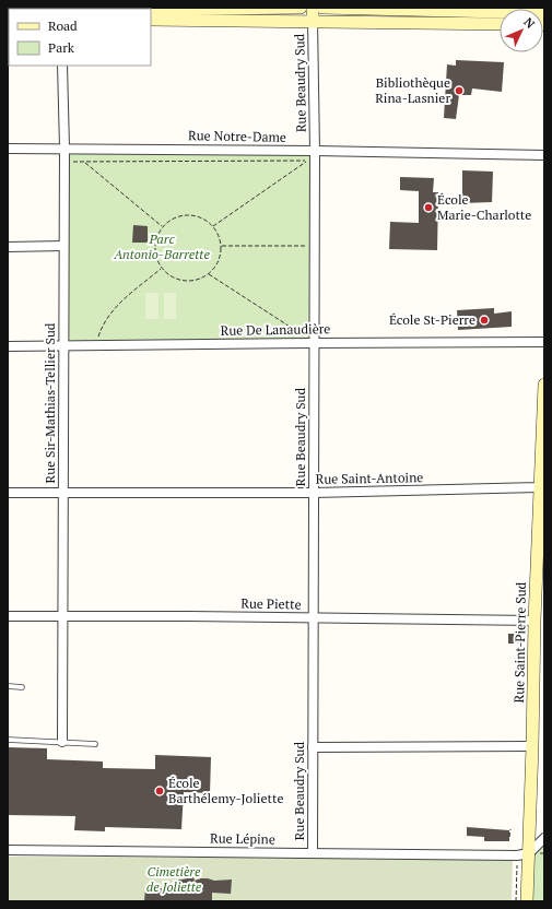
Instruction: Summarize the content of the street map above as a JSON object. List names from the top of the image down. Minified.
{"streets":{"main road":["Rue Saint-Pierre Sud"],"street":["Rue Beaudry Sud","Rue Notre-Dame","Rue De Lanaudière","Rue Sir-Mathias-Tellier Sud","Rue Saint-Antoine","Rue Piette","Rue Lépine"]},"crossings":[["Rue Beaudry Sud","Rue Notre-Dame"],["Rue Beaudry Sud","Rue De Lanaudière"],["Rue Beaudry Sud","Rue Saint-Antoine"],["Rue Beaudry Sud","Rue Piette"],["Rue Beaudry Sud","Rue Lépine"],["Rue Notre-Dame","Rue Sir-Mathias-Tellier Sud"],["Rue De Lanaudière","Rue Sir-Mathias-Tellier Sud"],["Rue Sir-Mathias-Tellier Sud","Rue Saint-Antoine"],["Rue Sir-Mathias-Tellier Sud","Rue Piette"],["Rue Saint-Antoine","Rue Saint-Pierre Sud"],["Rue Piette","Rue Saint-Pierre Sud"],["Rue Saint-Pierre Sud","Rue Lépine"]],"parks":["Parc Antonio-Barrette","Cimetière de Joliette"],"places":["Bibliothèque Rina-Lasnier","École Marie-Charlotte","École St-Pierre","École Barthélemy-Joliette"],"legend":["Road","Park"],"north":"top right"}
